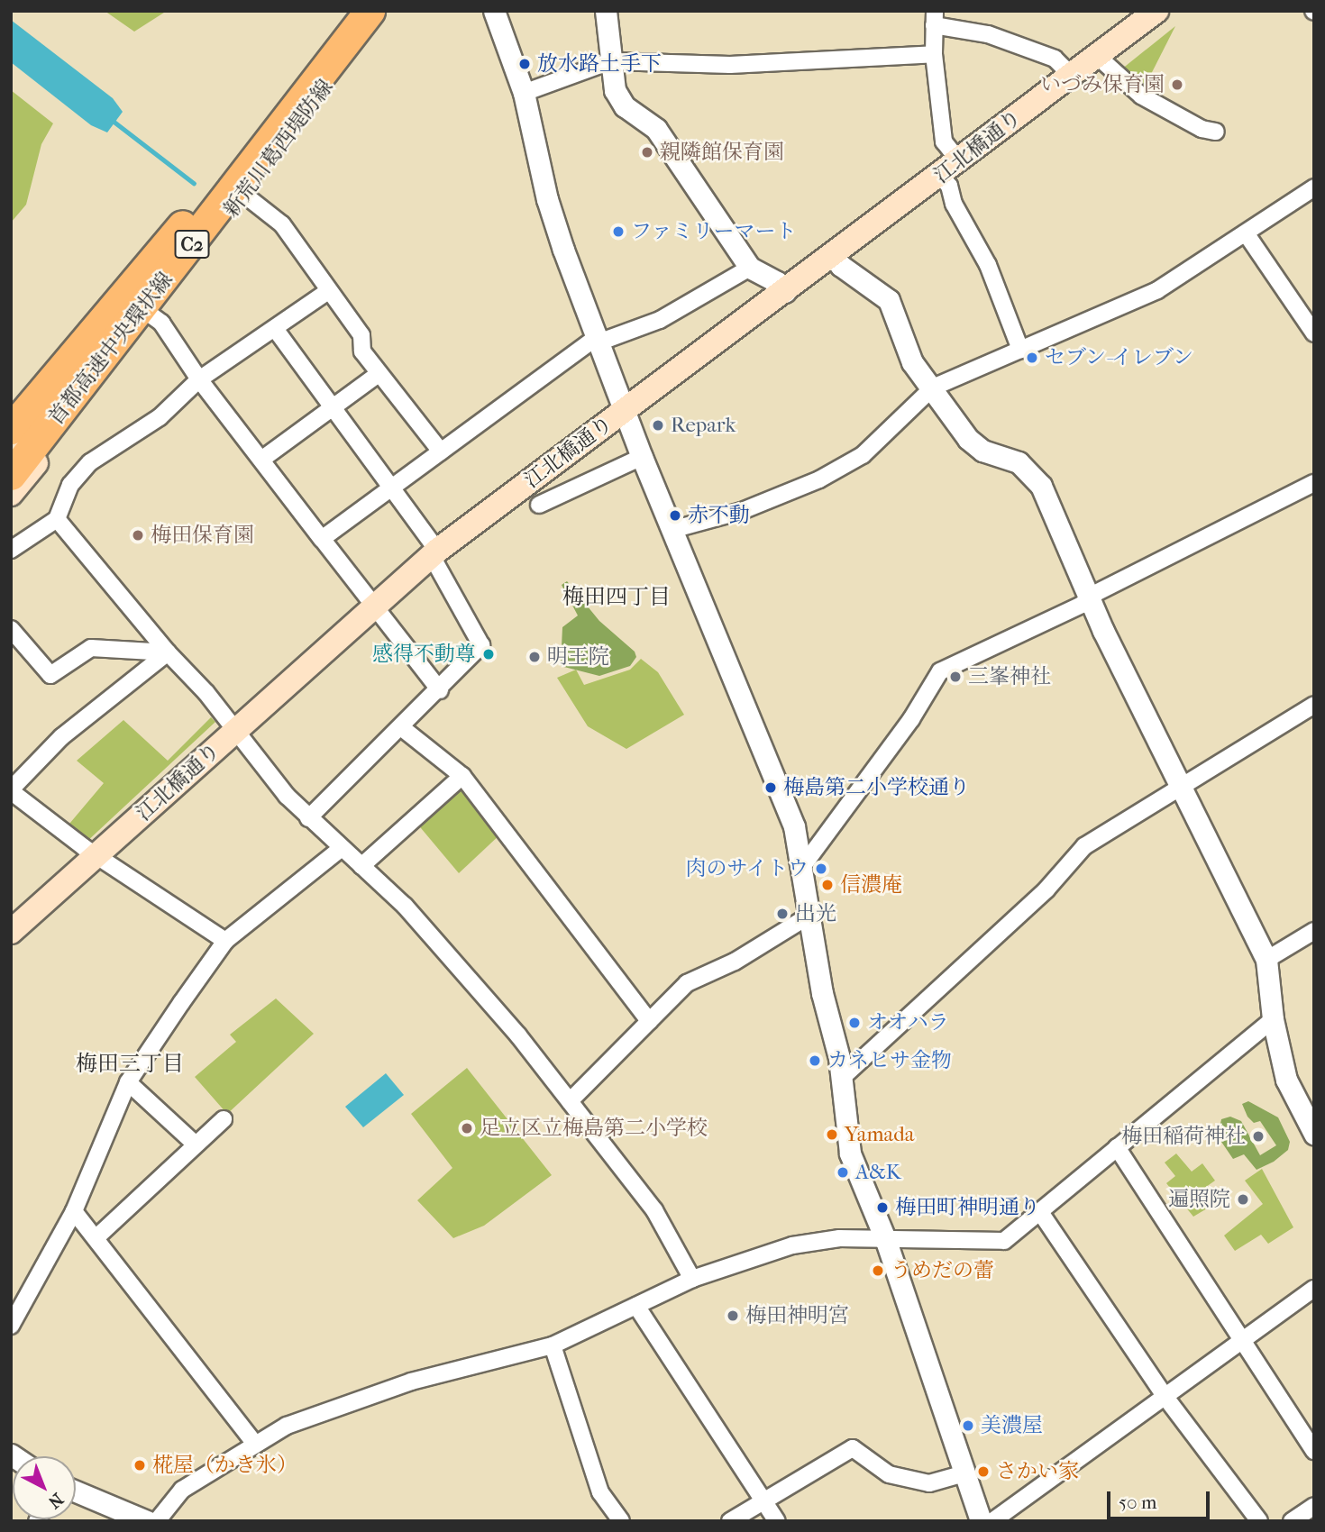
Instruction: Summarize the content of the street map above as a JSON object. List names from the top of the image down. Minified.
{"streets":{"highway":["C2","首都高速中央環状線"],"main road":["江北橋通り","新荒川葛西堤防線"]},"districts":["梅田四丁目","梅田三丁目"],"places":["放水路土手下","いづみ保育園","親隣館保育園","ファミリーマート","セブン-イレブン","Repark","赤不動","梅田保育園","感得不動尊","明王院","三峯神社","梅島第二小学校通り","肉のサイトウ","信濃庵","出光","オオハラ","カネヒサ金物","足立区立梅島第二小学校","Yamada","梅田稲荷神社","A&K","遍照院","梅田町神明通り","うめだの蕾","梅田神明宮","美濃屋","椛屋（かき氷）","さかい家"],"scale_bar":"50 m","north":"bottom right"}
